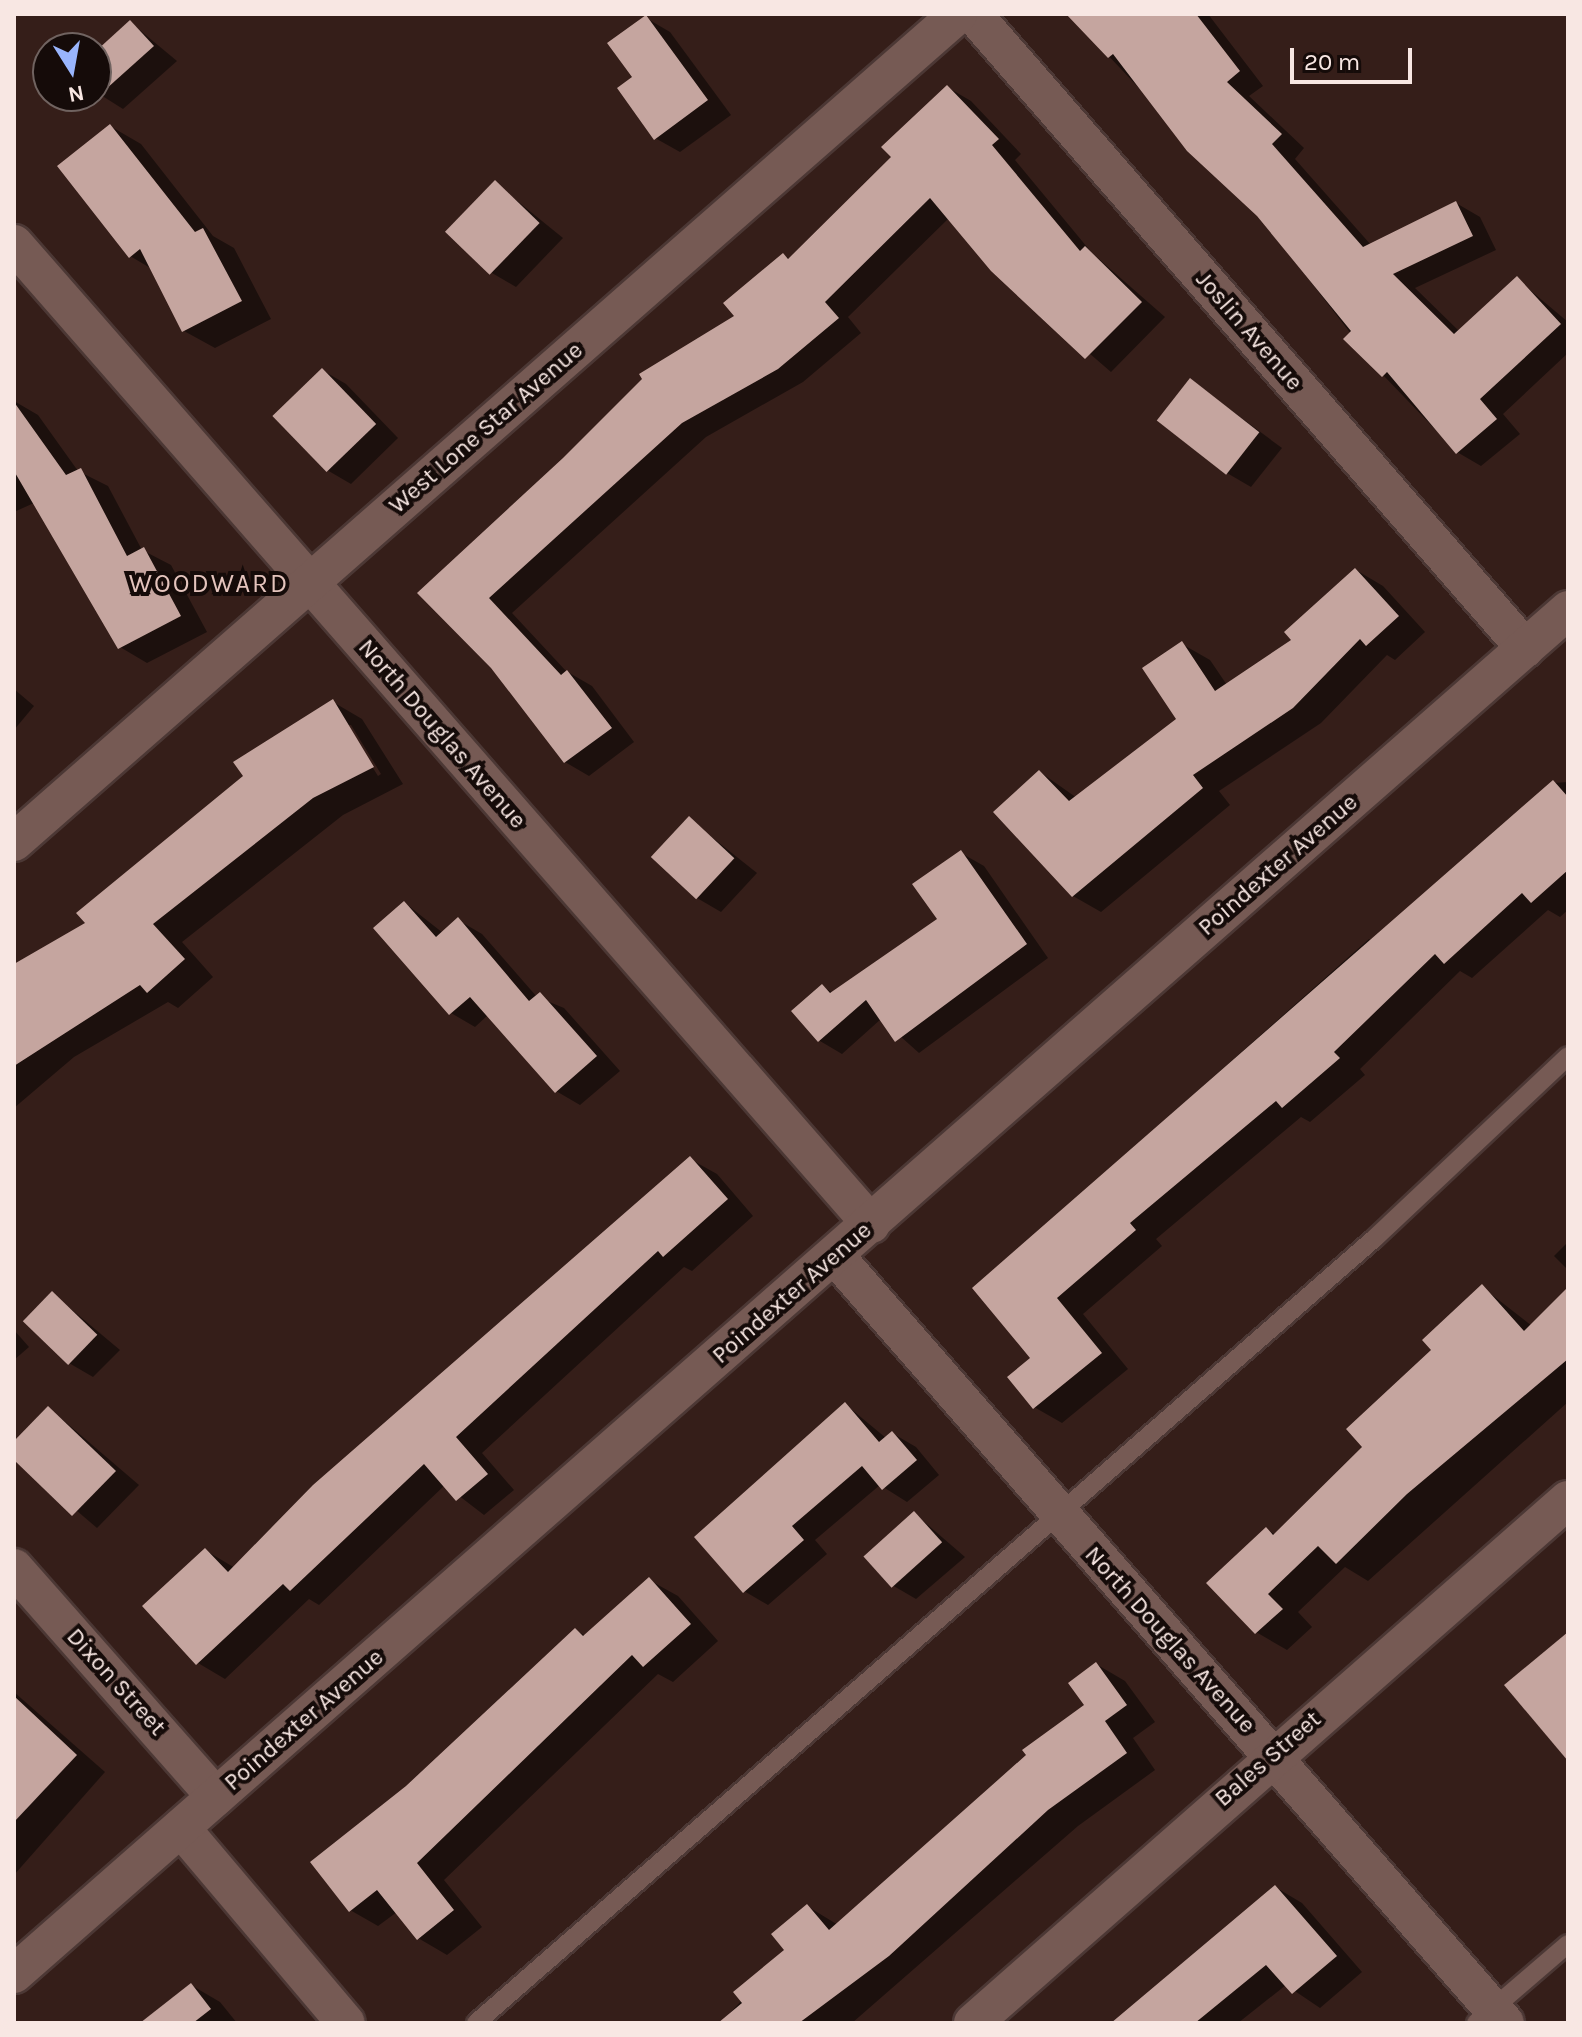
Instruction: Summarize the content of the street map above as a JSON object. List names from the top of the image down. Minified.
{"streets":{"street":["Joslin Avenue","West Lone Star Avenue","North Douglas Avenue","Poindexter Avenue","Dixon Street","Bales Street"]},"crossings":[["Joslin Avenue","Poindexter Avenue"],["West Lone Star Avenue","North Douglas Avenue"],["North Douglas Avenue","Poindexter Avenue"],["North Douglas Avenue","Bales Street"],["Poindexter Avenue","Dixon Street"]],"districts":["WOODWARD"],"scale_bar":"20 m","north":"bottom"}
